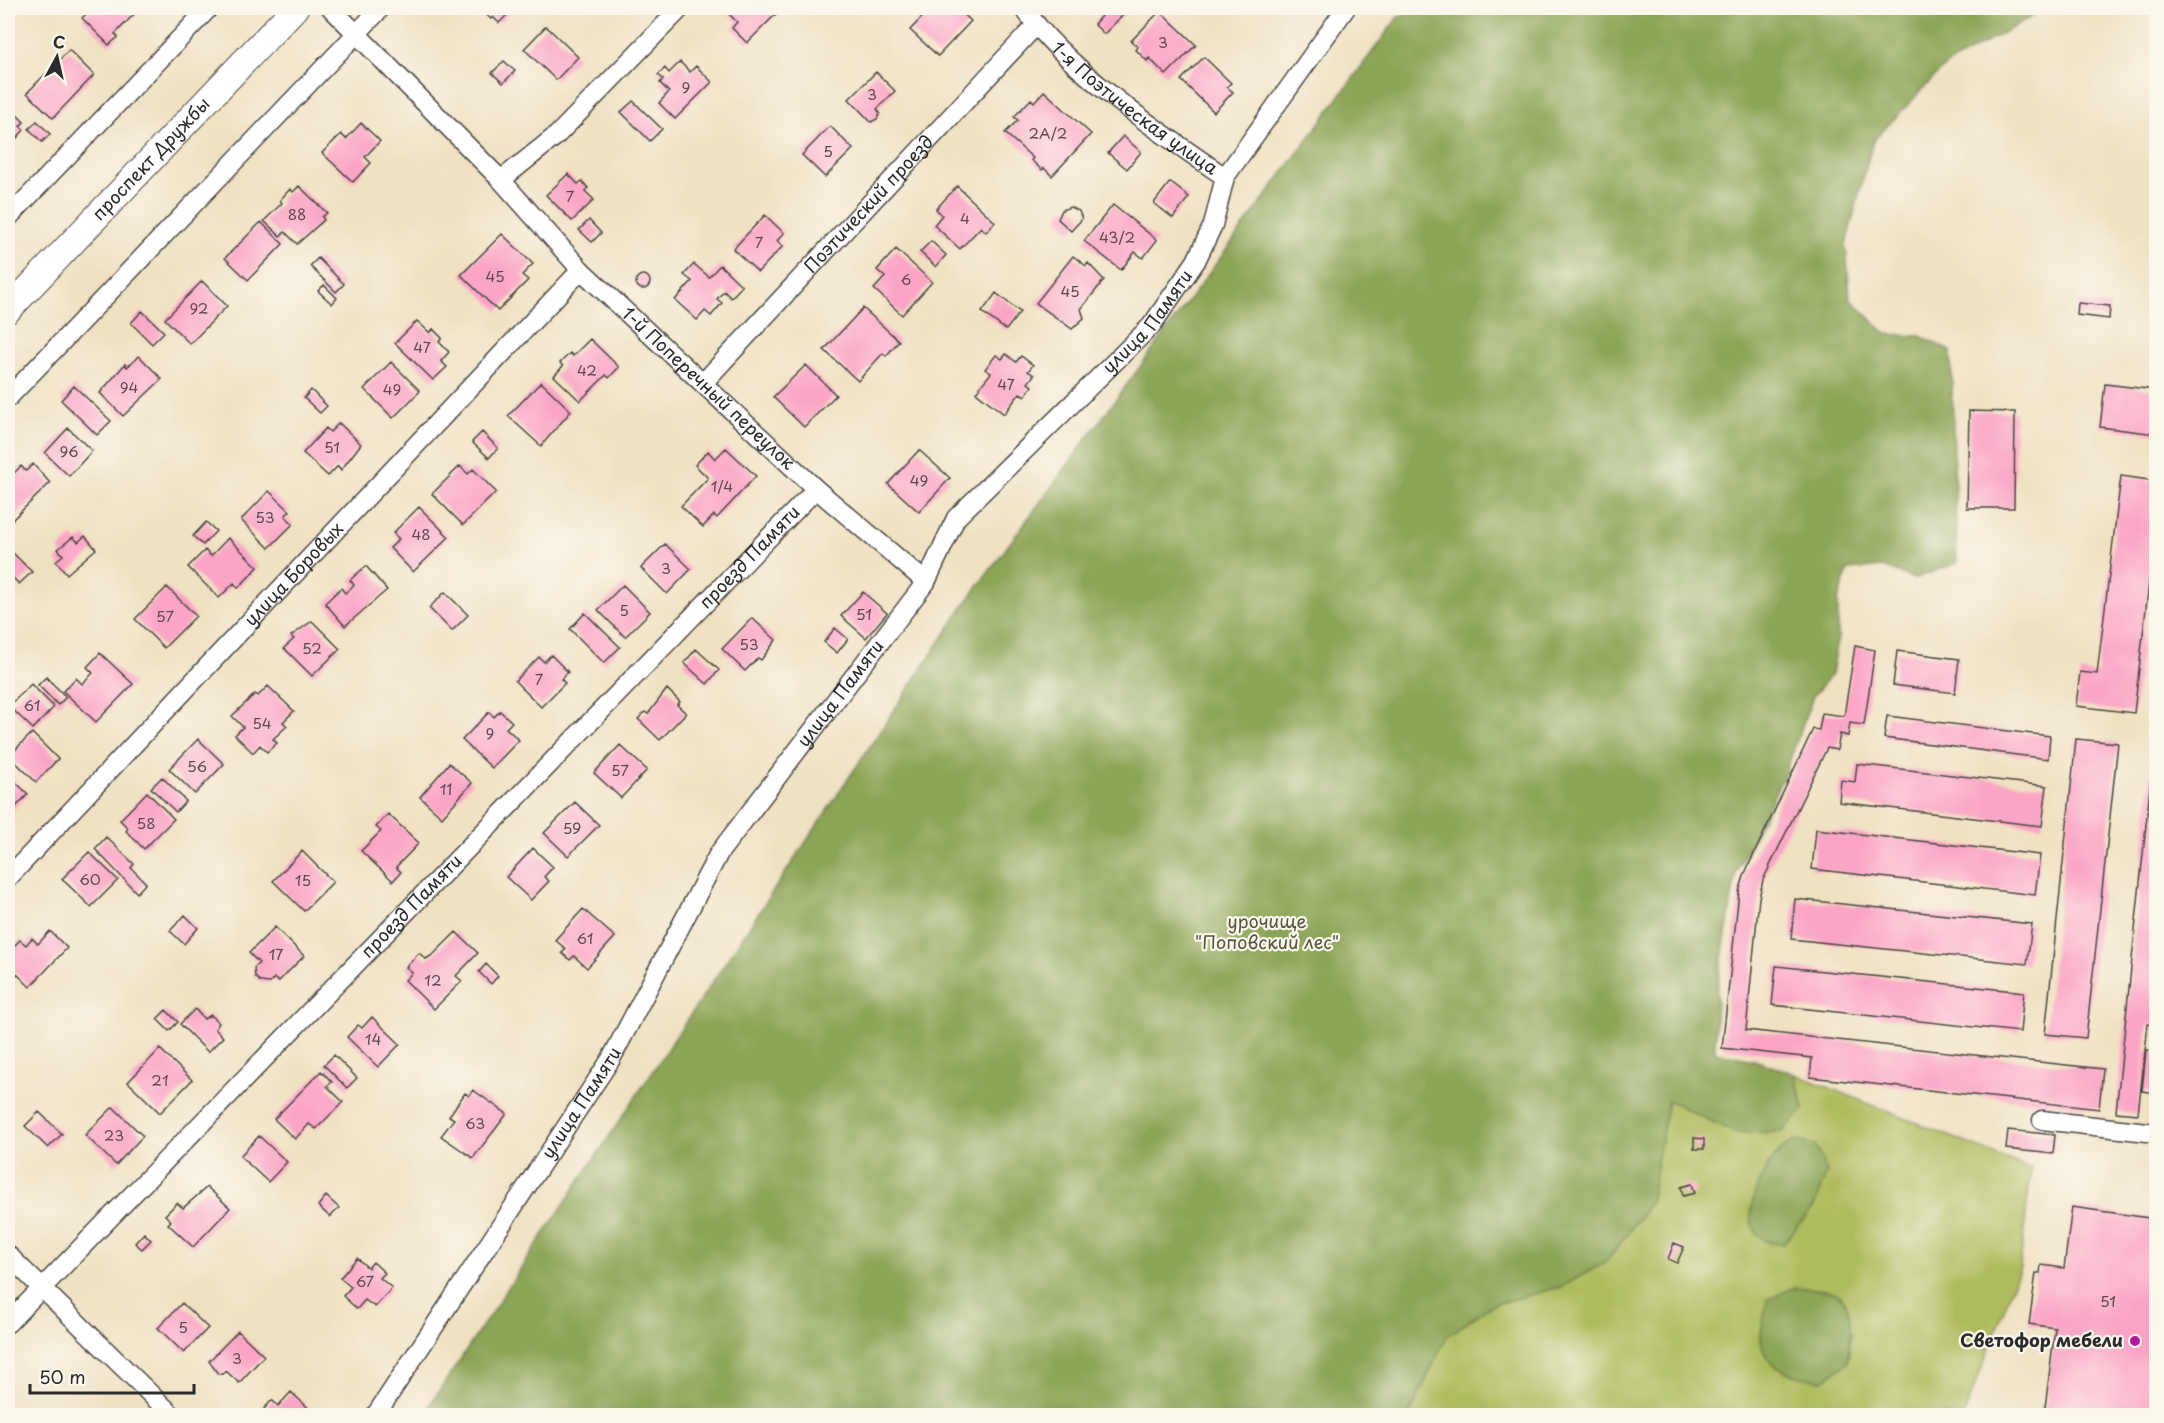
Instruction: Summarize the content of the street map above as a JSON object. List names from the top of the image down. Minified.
{"streets":{"main road":["проспект Дружбы"],"street":["1-я Поэтическая улица","Поэтический проезд","улица Памяти","1-й Поперечный переулок","проезд Памяти","улица Боровых"]},"crossings":[["1-я Поэтическая улица","Поэтический проезд"],["1-я Поэтическая улица","улица Памяти"],["Поэтический проезд","1-й Поперечный переулок"],["улица Памяти","1-й Поперечный переулок"],["1-й Поперечный переулок","проезд Памяти"],["1-й Поперечный переулок","улица Боровых"]],"parks":["урочище \"Поповский лес\""],"places":["Светофор мебели"],"house_numbers":["3","9","3","2А/2","5","7","88","4","43/2","7","45","6","45","92","47","42","47","94","49","51","96","49","1/4","53","48","3","5","51","57","53","52","7","61","54","9","56","57","11","58","59","60","15","61","17","12","14","21","63","23","67","51","5","3"],"scale_bar":"50 m","north":"top"}
